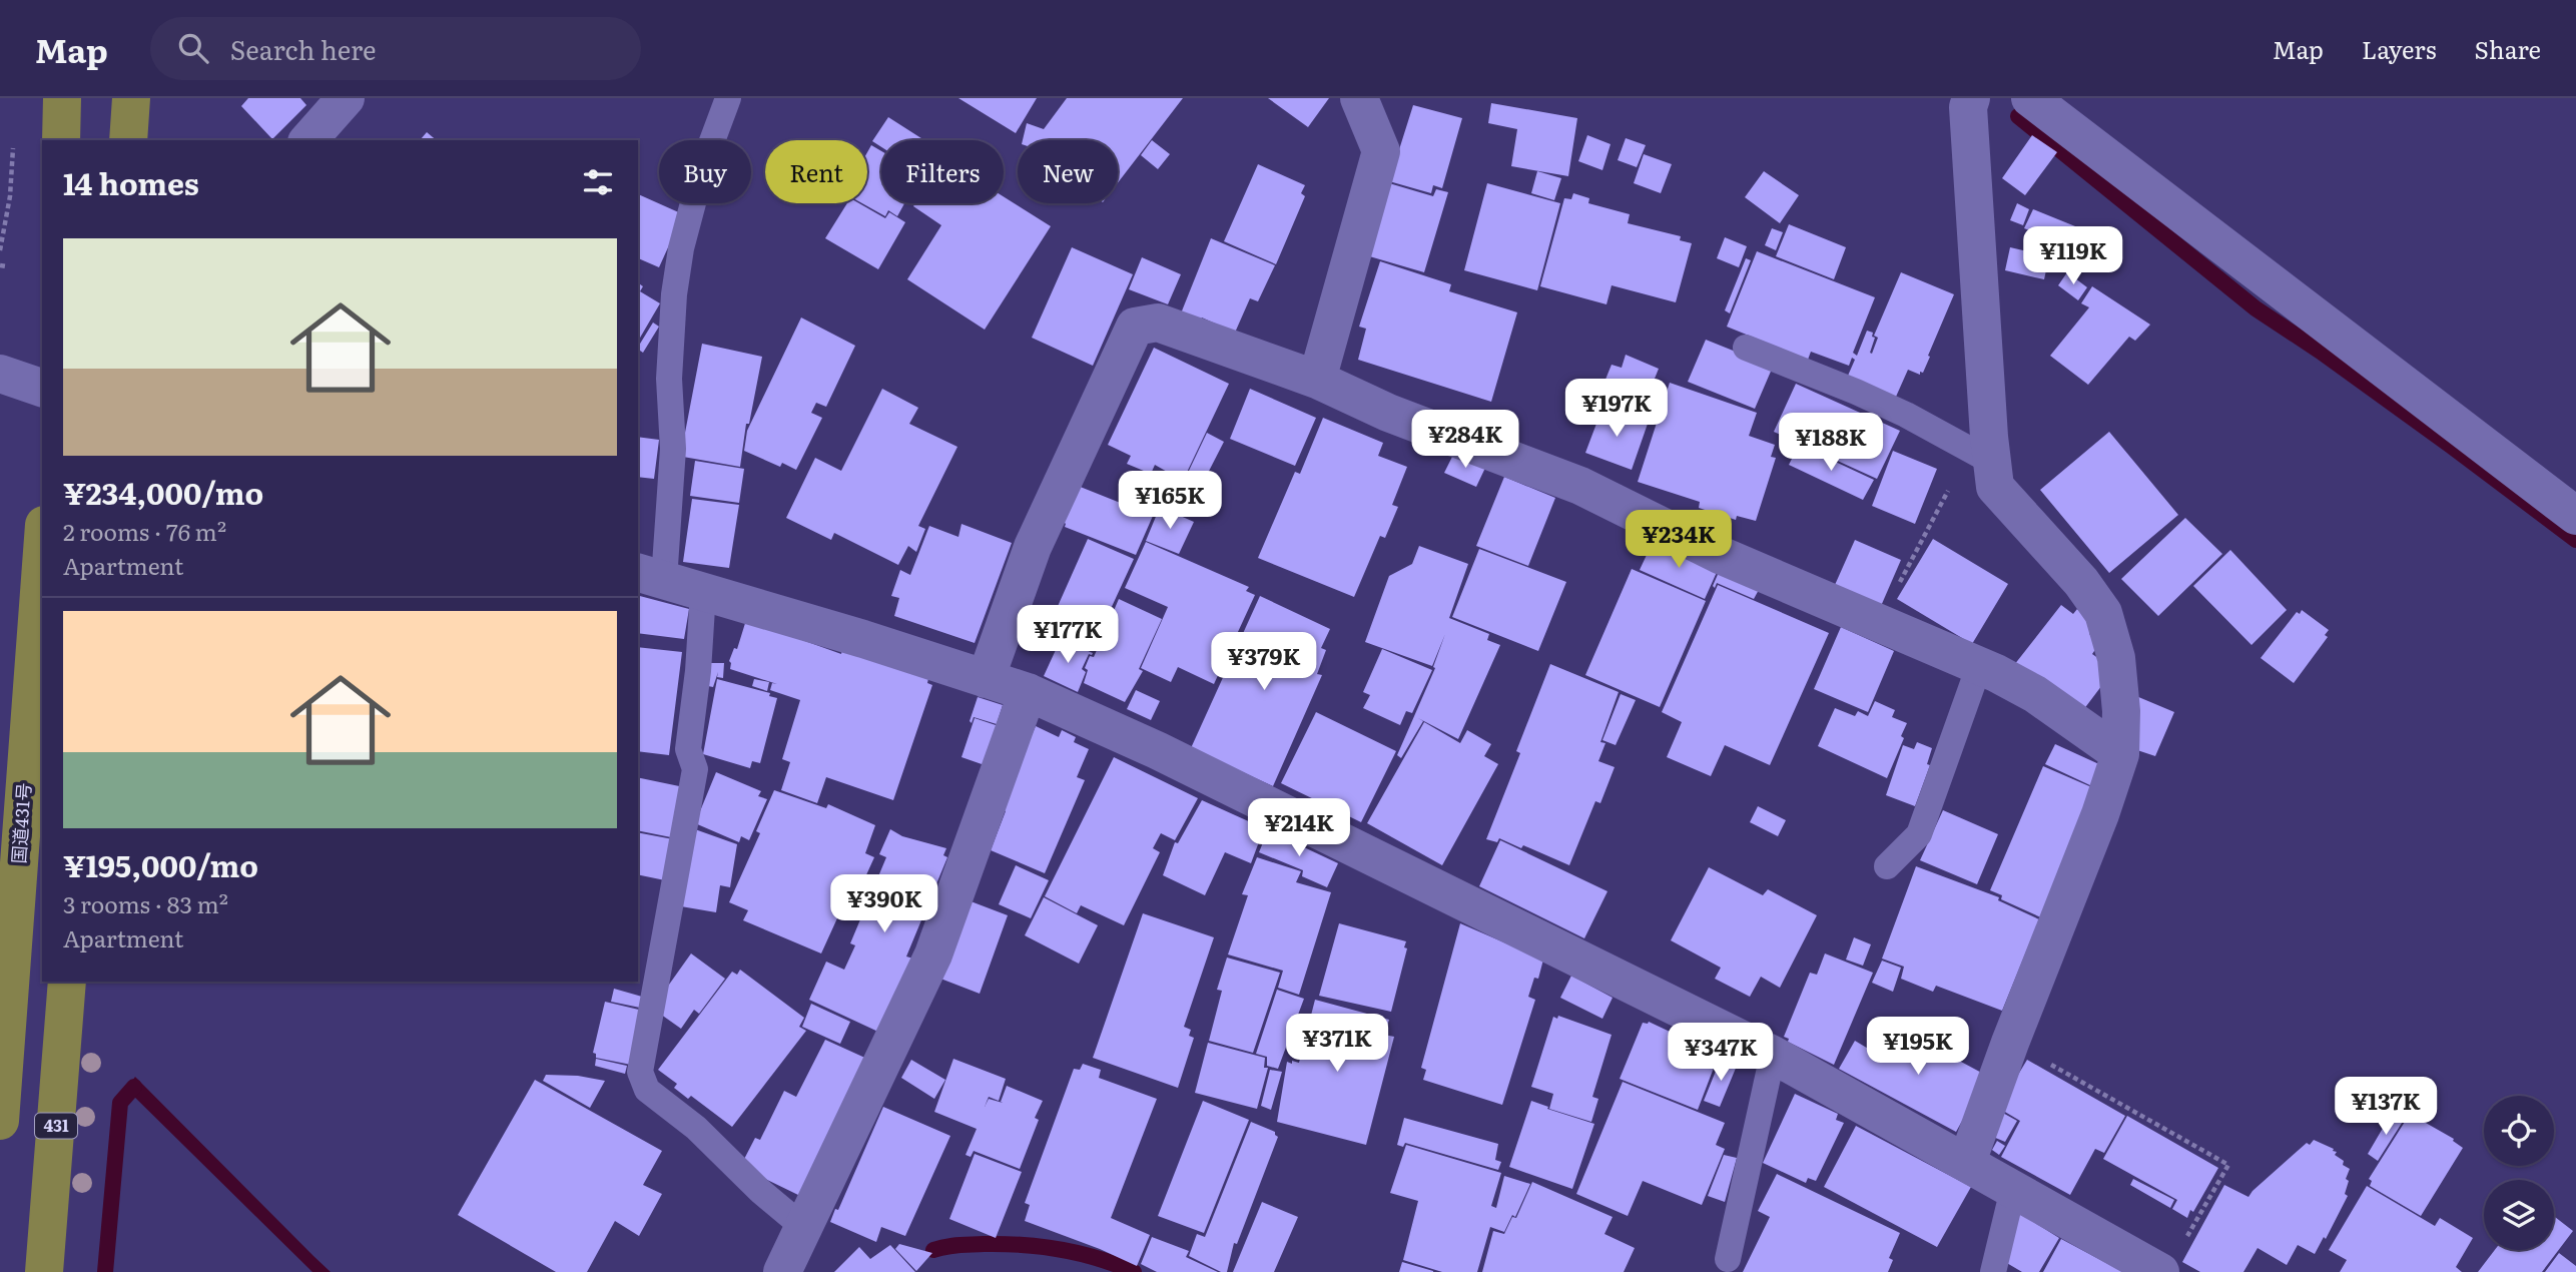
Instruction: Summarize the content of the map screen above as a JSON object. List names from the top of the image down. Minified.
{"streets":{"highway":["国道431号","431"]},"page":{"header":"Map","search":"Search here","nav":["Map","Layers","Share"],"chip":["Buy","Rent","Filters","New"],"heading":"14 homes","list":[{"name":"¥234,000/mo","note":"2 rooms · 76 m² · Apartment"},{"name":"¥195,000/mo","note":"3 rooms · 83 m² · Apartment"}],"price":["¥119K","¥197K","¥284K","¥188K","¥165K","¥234K","¥177K","¥379K","¥214K","¥390K","¥371K","¥195K","¥347K","¥137K"]}}
